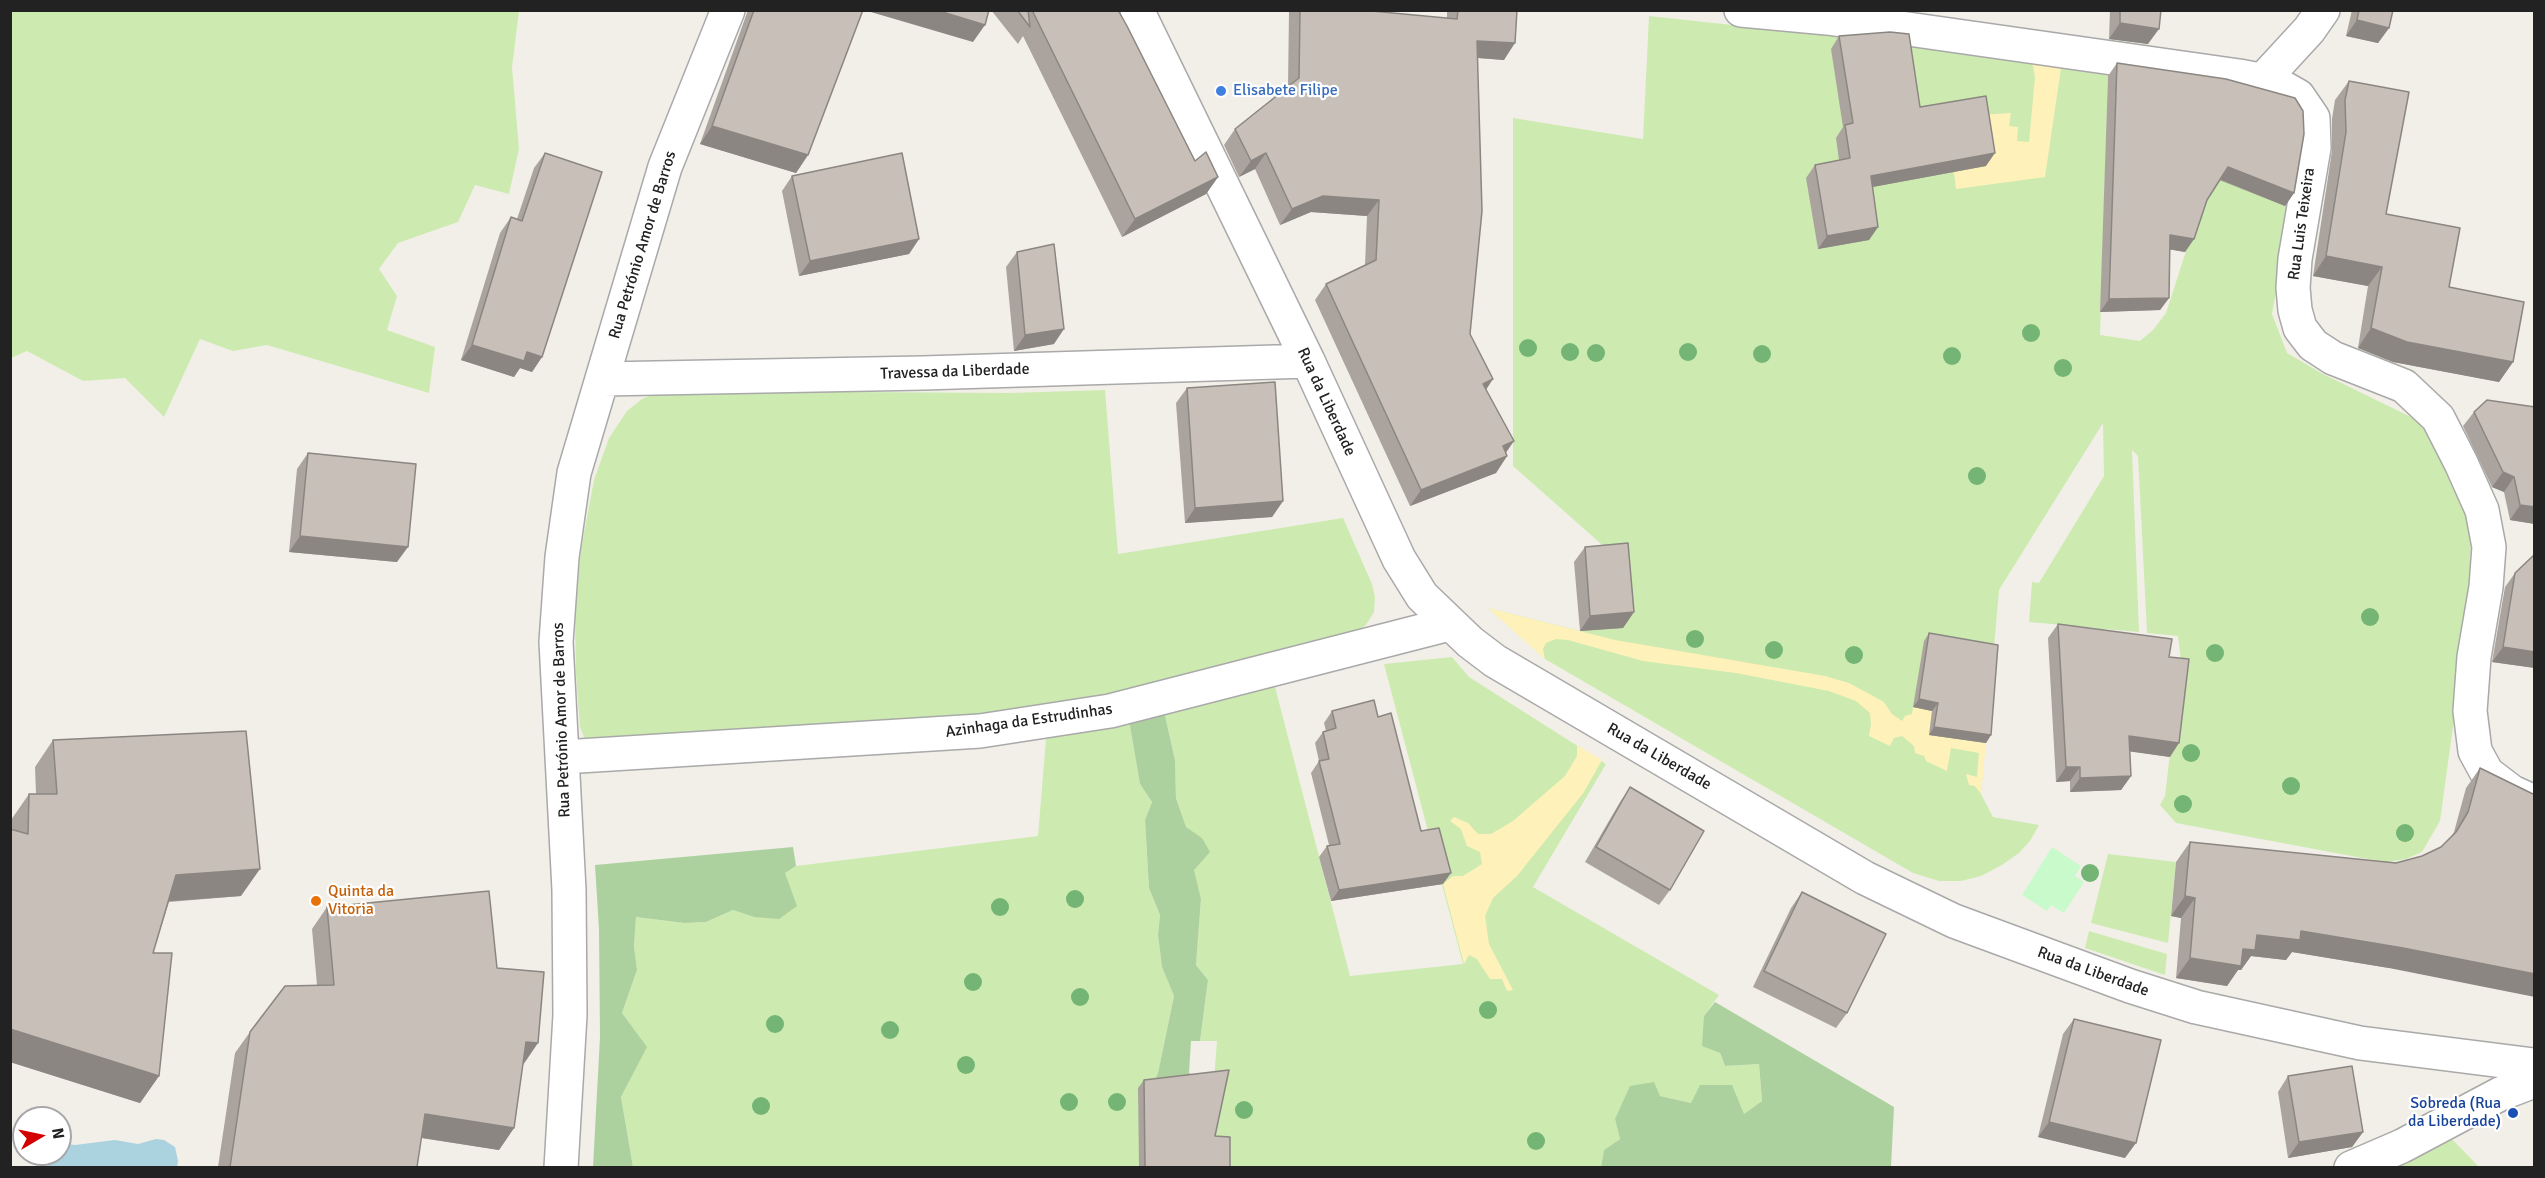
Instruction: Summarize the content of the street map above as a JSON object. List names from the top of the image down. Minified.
{"streets":{"street":["Rua Luis Teixeira","Rua Petrónio Amor de Barros","Travessa da Liberdade","Rua da Liberdade","Azinhaga da Estrudinhas"]},"crossings":[["Rua Petrónio Amor de Barros","Travessa da Liberdade"],["Rua Petrónio Amor de Barros","Azinhaga da Estrudinhas"],["Travessa da Liberdade","Rua da Liberdade"],["Rua da Liberdade","Azinhaga da Estrudinhas"]],"places":["Elisabete Filipe","Quinta da Vitoria","Sobreda (Rua da Liberdade)"],"north":"right"}
